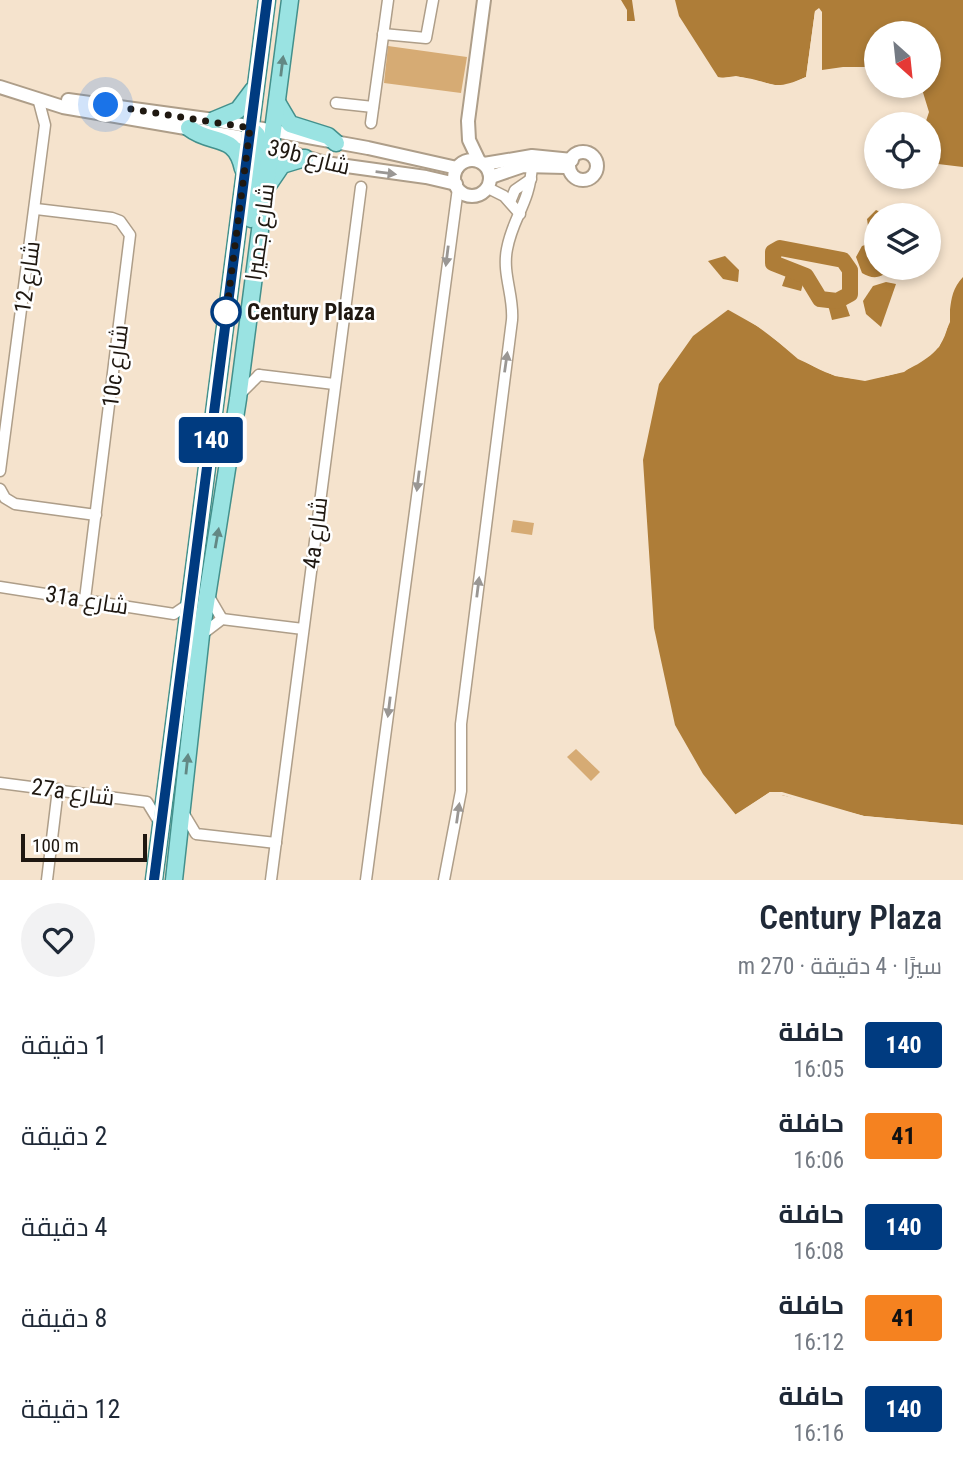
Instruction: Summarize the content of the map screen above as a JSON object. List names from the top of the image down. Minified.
{"streets":{"main road":["شارع جميرا"],"street":["39b شارع","شارع 12","10c شارع","4a شارع","31a شارع","27a شارع"]},"crossings":[["39b شارع","شارع جميرا"],["39b شارع","شارع 12"],["شارع جميرا","27a شارع"],["شارع 12","10c شارع"],["10c شارع","31a شارع"]],"places":["Century Plaza"],"lines":["bus line 140"],"scale_bar":"100 m","north":"bottom right","page":{"on_map":"140","scale":"100 m","heading":["Century Plaza","سيرًا · 4 دقيقة · 270 m"],"list":[{"mark":"140","name":"حافلة","note":"16:05","value":"1 دقيقة"},{"mark":"41","name":"حافلة","note":"16:06","value":"2 دقيقة"},{"mark":"140","name":"حافلة","note":"16:08","value":"4 دقيقة"},{"mark":"41","name":"حافلة","note":"16:12","value":"8 دقيقة"},{"mark":"140","name":"حافلة","note":"16:16","value":"12 دقيقة"}]}}
